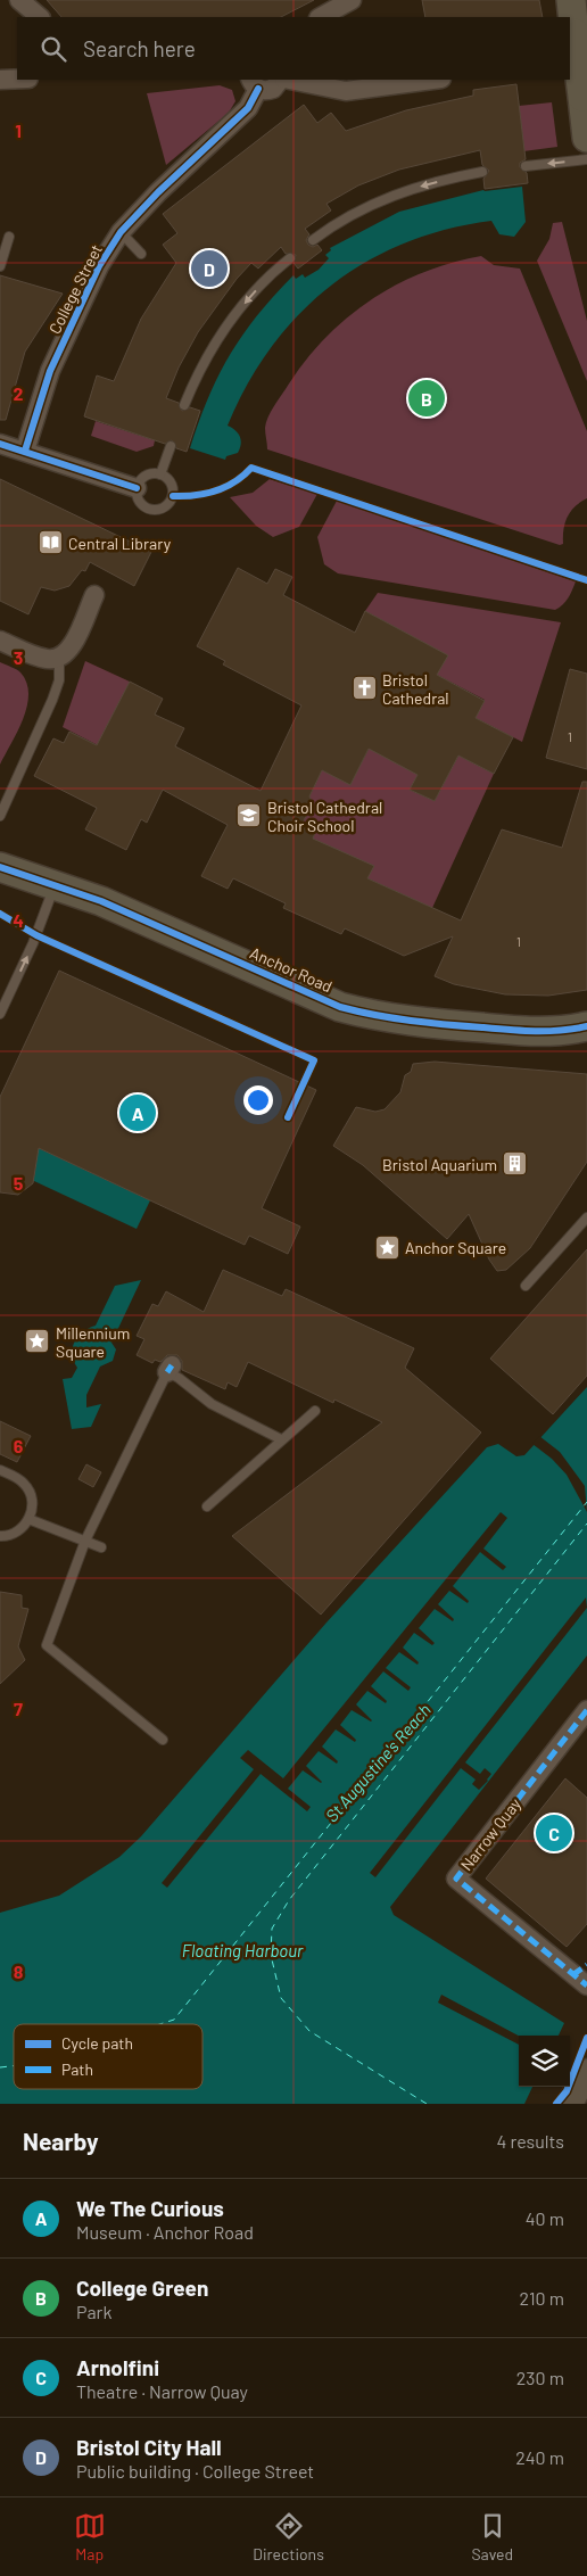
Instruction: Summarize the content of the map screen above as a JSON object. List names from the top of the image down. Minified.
{"streets":{"main road":["Anchor Road"],"street":["College Street","Narrow Quay"]},"water":["St Augustine's Reach","Floating Harbour"],"places":{"library":["Central Library"],"church":["Bristol Cathedral"],"school or university":["Bristol Cathedral Choir School"],"building":["Bristol Aquarium"],"place":["Anchor Square","Millennium Square"]},"house_numbers":["1","1"],"legend":["Cycle path","Path"],"page":{"search":"Search here","pins":["D","B","A","C"],"heading":["Nearby","4 results"],"list":[{"mark":"A","name":"We The Curious","note":"Museum · Anchor Road","value":"40 m"},{"mark":"B","name":"College Green","note":"Park","value":"210 m"},{"mark":"C","name":"Arnolfini","note":"Theatre · Narrow Quay","value":"230 m"},{"mark":"D","name":"Bristol City Hall","note":"Public building · College Street","value":"240 m"}],"nav":["Map","Directions","Saved"]},"grid":{"rows":["1","2","3","4","5","6","7","8"]}}
